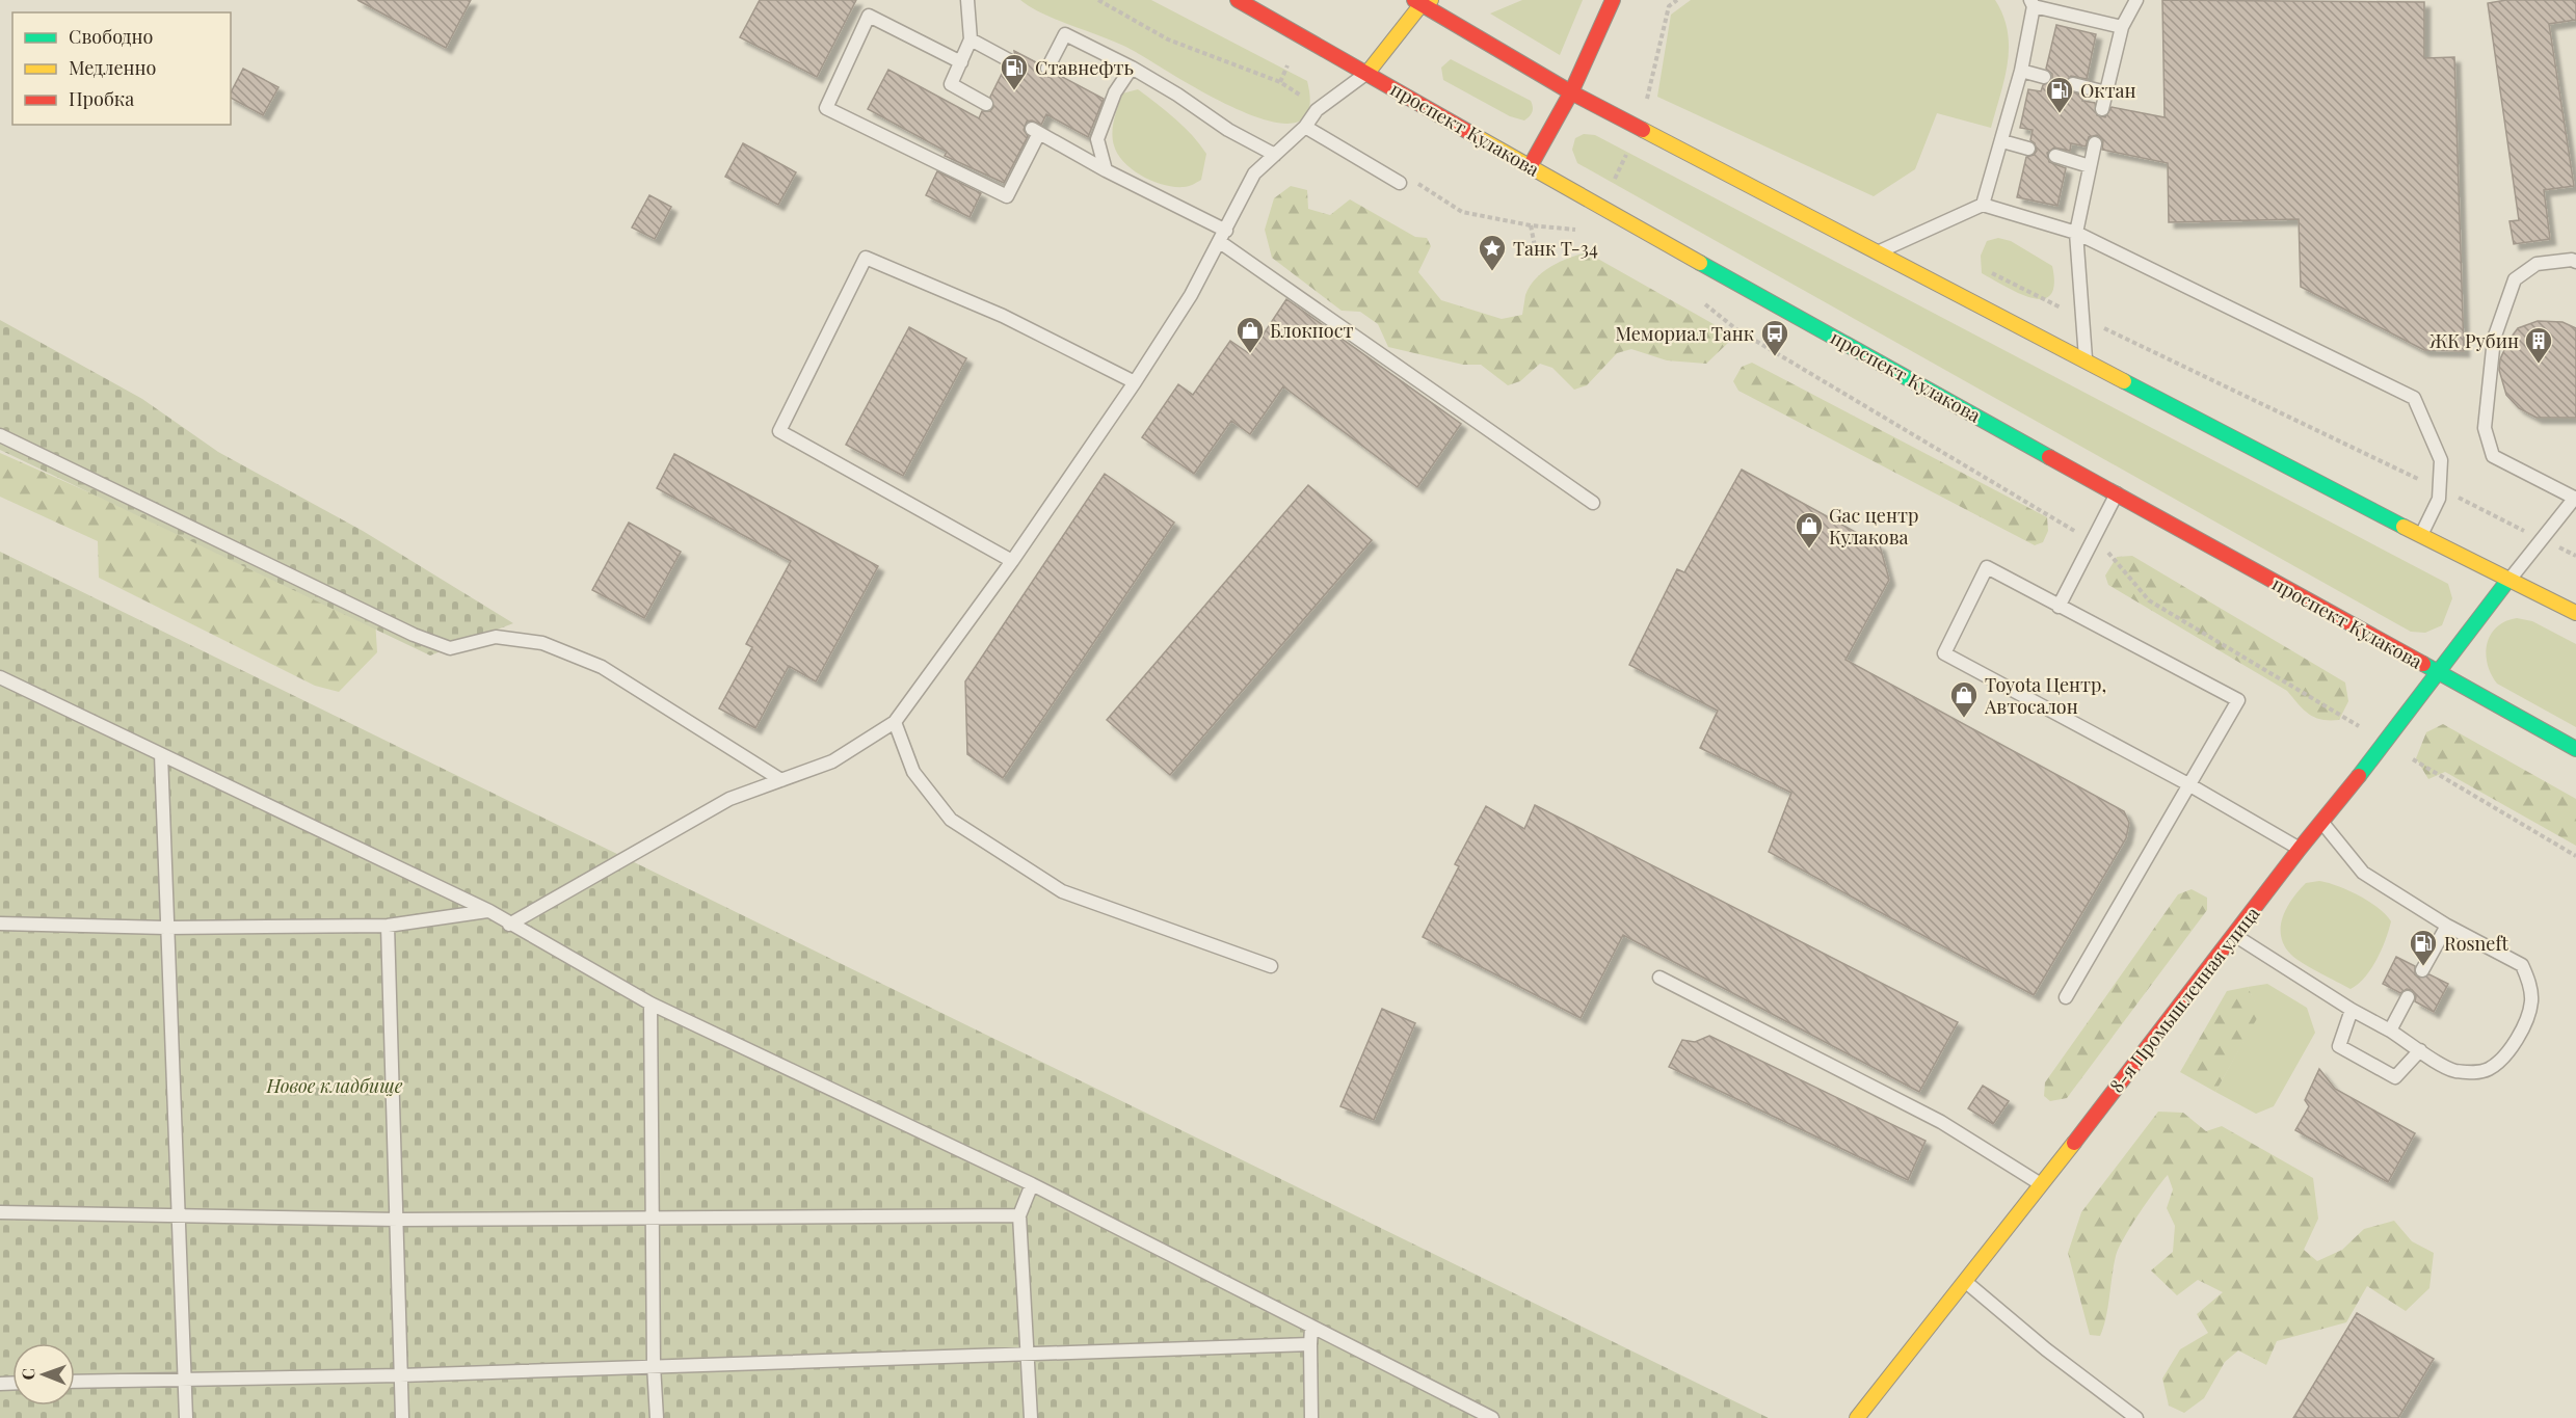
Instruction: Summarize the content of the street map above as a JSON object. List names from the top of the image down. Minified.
{"streets":{"main road":["проспект Кулакова","8-я Промышленная улица"]},"crossings":[["проспект Кулакова","8-я Промышленная улица"]],"parks":["Новое кладбище"],"places":{"fuel station":["Ставнефть","Октан","Rosneft"],"place":["Танк Т-34"],"shop":["Блокпост","Gac центр Кулакова","Toyota Центр, Автосалон"],"bus stop":["Мемориал Танк"],"building":["ЖК Рубин"]},"legend":["Свободно","Медленно","Пробка"],"north":"left"}
